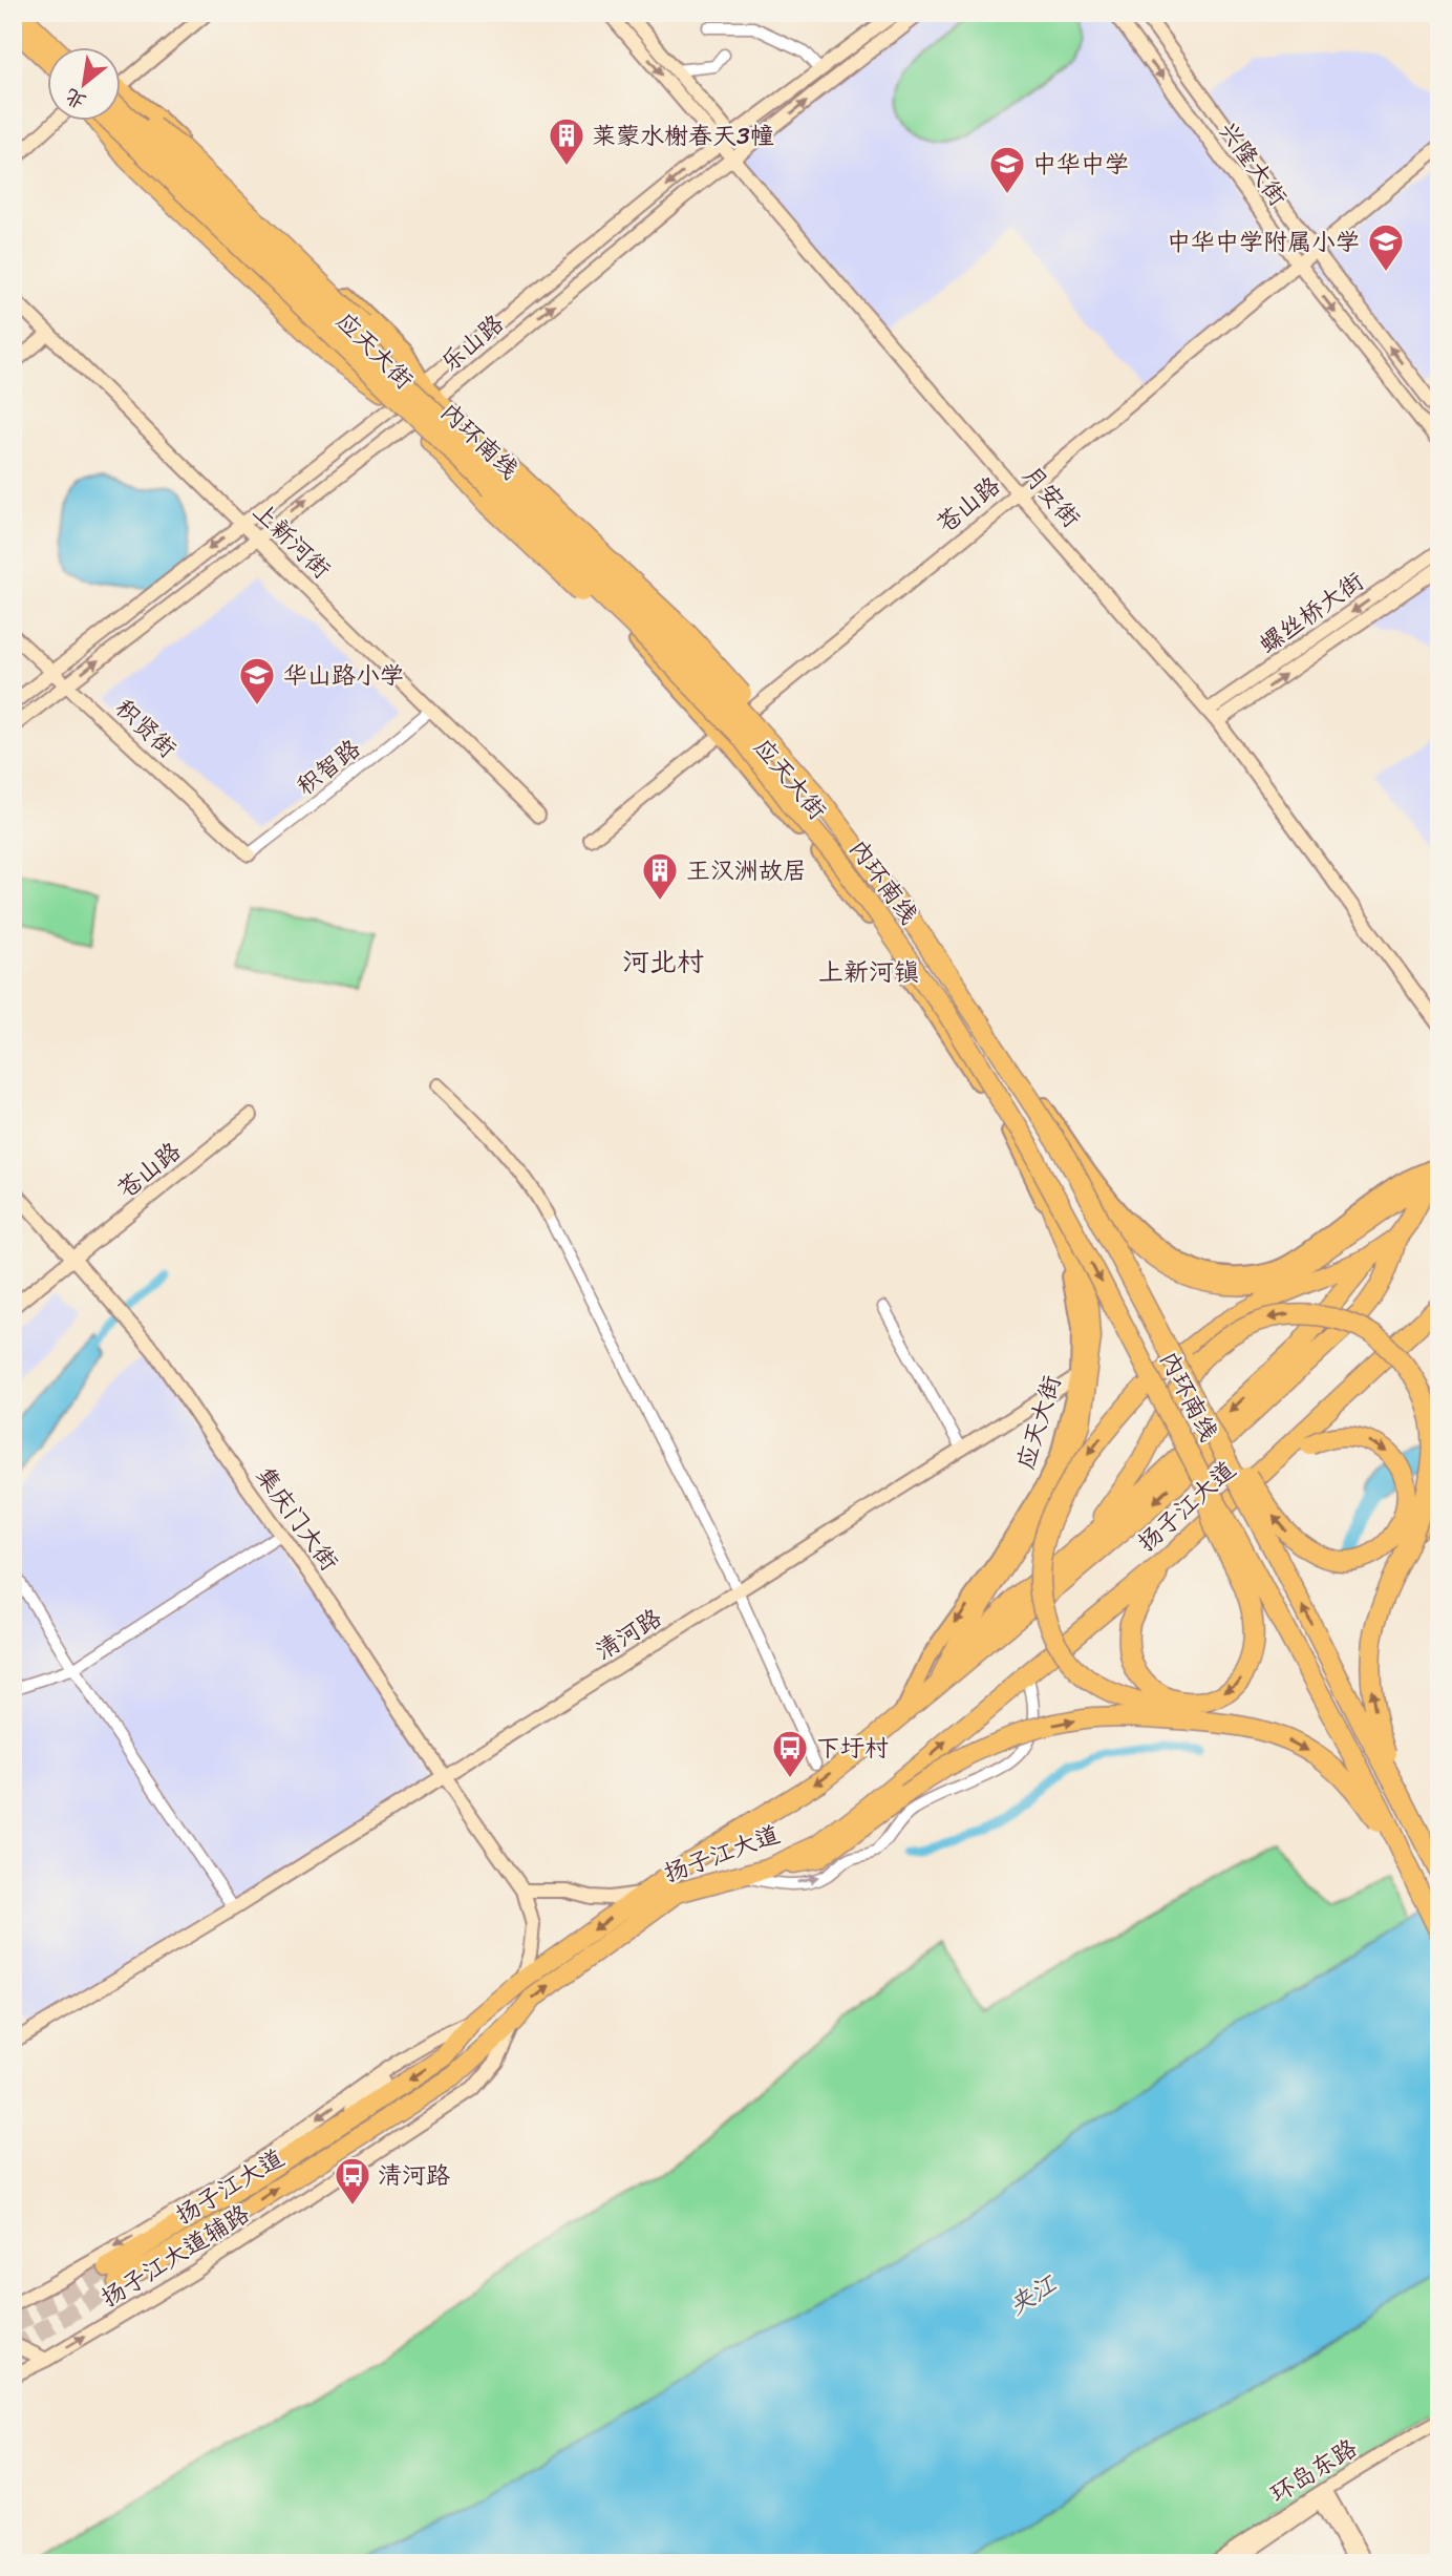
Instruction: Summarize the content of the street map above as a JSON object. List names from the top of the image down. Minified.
{"streets":{"highway":["内环南线","扬子江大道"],"main road":["应天大街"],"street":["兴隆大街","乐山路","月安街","苍山路","上新河街","螺丝桥大街","积贤街","积智路","集庆门大街","清河路","扬子江大道辅路","环岛东路"]},"crossings":[["兴隆大街","苍山路"],["乐山路","应天大街"],["乐山路","月安街"],["乐山路","上新河街"],["乐山路","积贤街"],["应天大街","苍山路"],["应天大街","扬子江大道"],["应天大街","清河路"],["月安街","苍山路"],["月安街","螺丝桥大街"],["苍山路","集庆门大街"],["上新河街","积智路"],["积贤街","积智路"],["扬子江大道","扬子江大道辅路"],["集庆门大街","清河路"]],"districts":["河北村","上新河镇"],"water":["夹江"],"places":{"building":["莱蒙水榭春天3幢","王汉洲故居"],"school or university":["中华中学","中华中学附属小学","华山路小学"],"bus stop":["下圩村","清河路"]},"north":"bottom left"}
